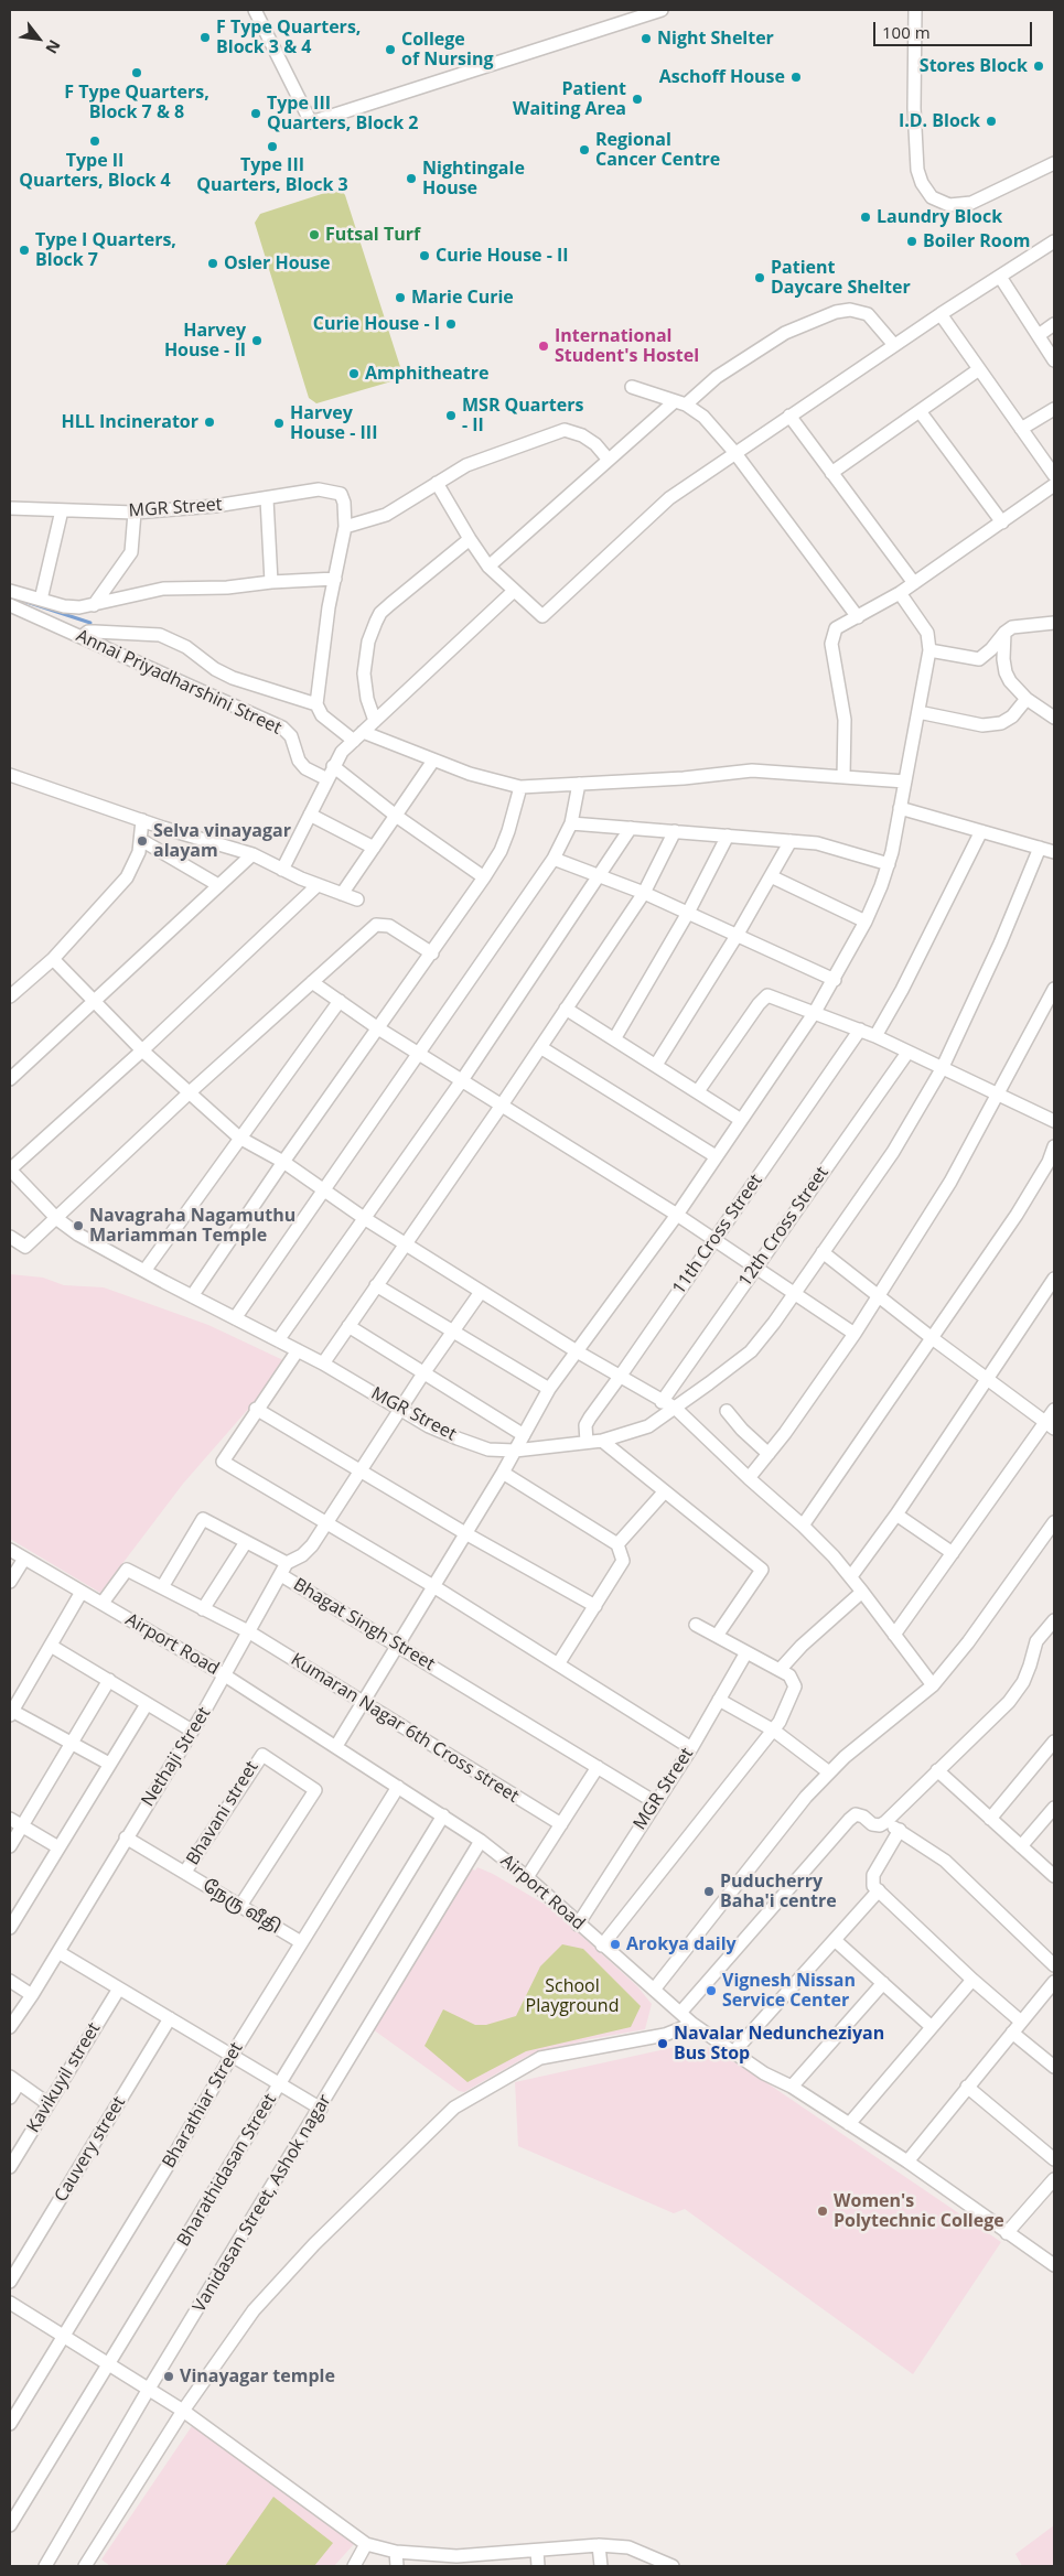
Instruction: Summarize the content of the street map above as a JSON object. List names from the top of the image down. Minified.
{"streets":{"street":["MGR Street","Annai Priyadharshini Street","12th Cross Street","11th Cross Street","Bhagat Singh Street","Airport Road","Kumaran Nagar 6th Cross street","Nethaji Street","Bhavani street","நேரு வீதி","Kavikuyil street","Bharathiar Street","Cauvery street","Bharathidasan Street","Vanidasan Street, Ashok nagar"]},"crossings":[["MGR Street","11th Cross Street"],["MGR Street","Bhagat Singh Street"],["MGR Street","Airport Road"],["Bhagat Singh Street","Airport Road"],["Bhagat Singh Street","Kumaran Nagar 6th Cross street"],["Bhagat Singh Street","Nethaji Street"],["Airport Road","Nethaji Street"],["Airport Road","Bharathiar Street"],["Airport Road","Bharathidasan Street"],["Airport Road","Vanidasan Street, Ashok nagar"],["Nethaji Street","நேரு வீதி"],["Bhavani street","நேரு வீதி"],["நேரு வீதி","Bharathiar Street"]],"parks":["School Playground"],"places":["F Type Quarters, Block 3 & 4","Night Shelter","College of Nursing","Stores Block","F Type Quarters, Block 7 & 8","Aschoff House","Patient Waiting Area","Type III Quarters, Block 2","I.D. Block","Type II Quarters, Block 4","Type III Quarters, Block 3","Regional Cancer Centre","Nightingale House","Laundry Block","Futsal Turf","Boiler Room","Type I Quarters, Block 7","Curie House - II","Osler House","Patient Daycare Shelter","Marie Curie","Curie House - I","Harvey House - II","International Student's Hostel","Amphitheatre","MSR Quarters - II","HLL Incinerator","Harvey House - III","Selva vinayagar alayam","Navagraha Nagamuthu Mariamman Temple","Puducherry Baha'i centre","Arokya daily","Vignesh Nissan Service Center","Navalar Neduncheziyan Bus Stop","Women's Polytechnic College","Vinayagar temple"],"scale_bar":"100 m","north":"bottom right"}
